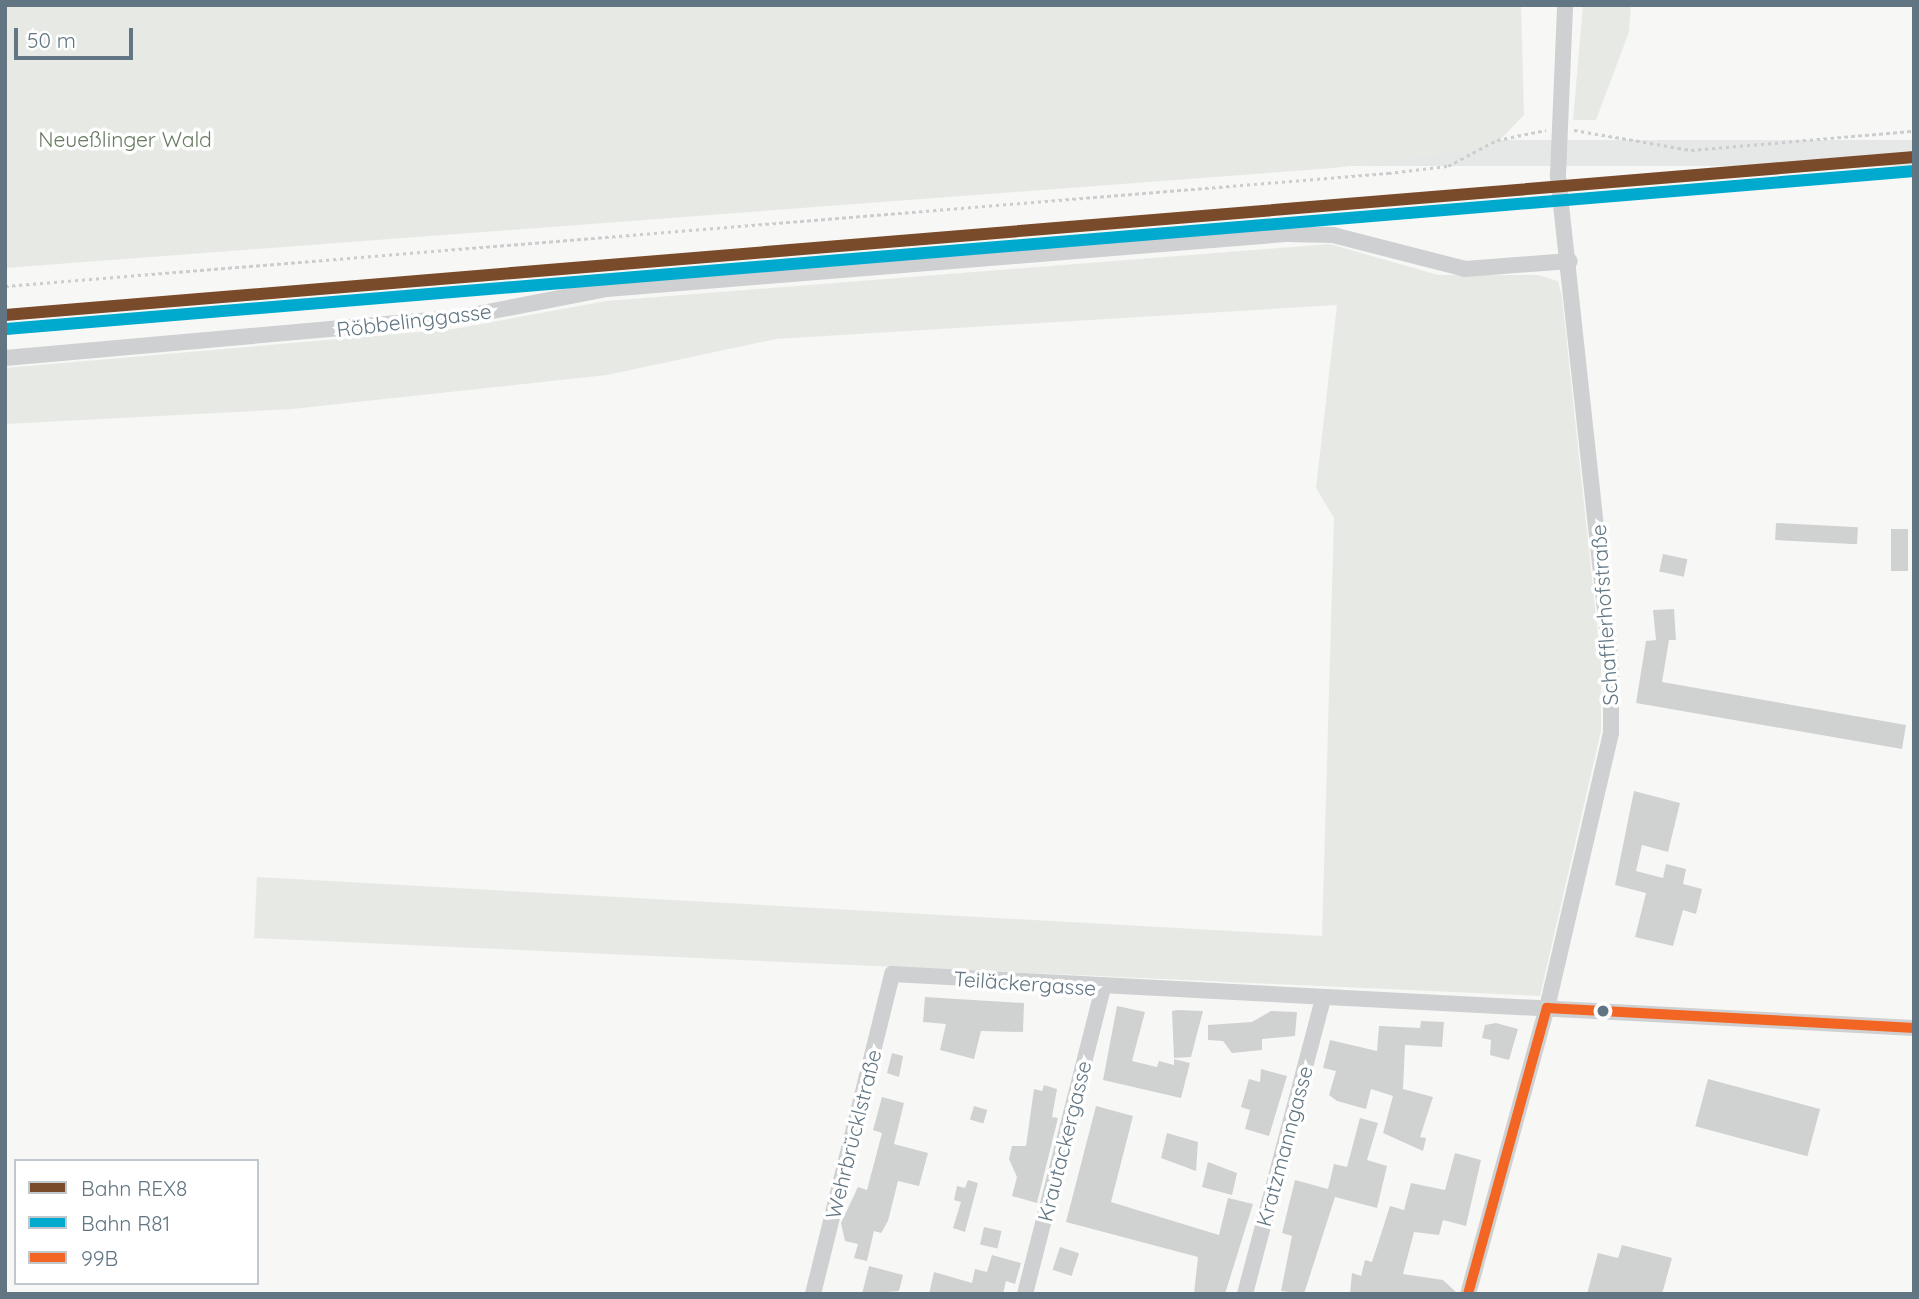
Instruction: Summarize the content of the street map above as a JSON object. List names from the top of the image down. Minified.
{"streets":{"street":["Röbbelinggasse","Schafflerhofstraße","Teiläckergasse","Wehrbrücklstraße","Krautackergasse","Kratzmanngasse"]},"crossings":[["Röbbelinggasse","Schafflerhofstraße"],["Schafflerhofstraße","Teiläckergasse"],["Teiläckergasse","Wehrbrücklstraße"],["Teiläckergasse","Krautackergasse"],["Teiläckergasse","Kratzmanngasse"]],"parks":["Neueßlinger Wald"],"lines":["rail line REX8","rail line R81","transit line 99B"],"legend":["Bahn REX8","Bahn R81","99B"],"scale_bar":"50 m"}
